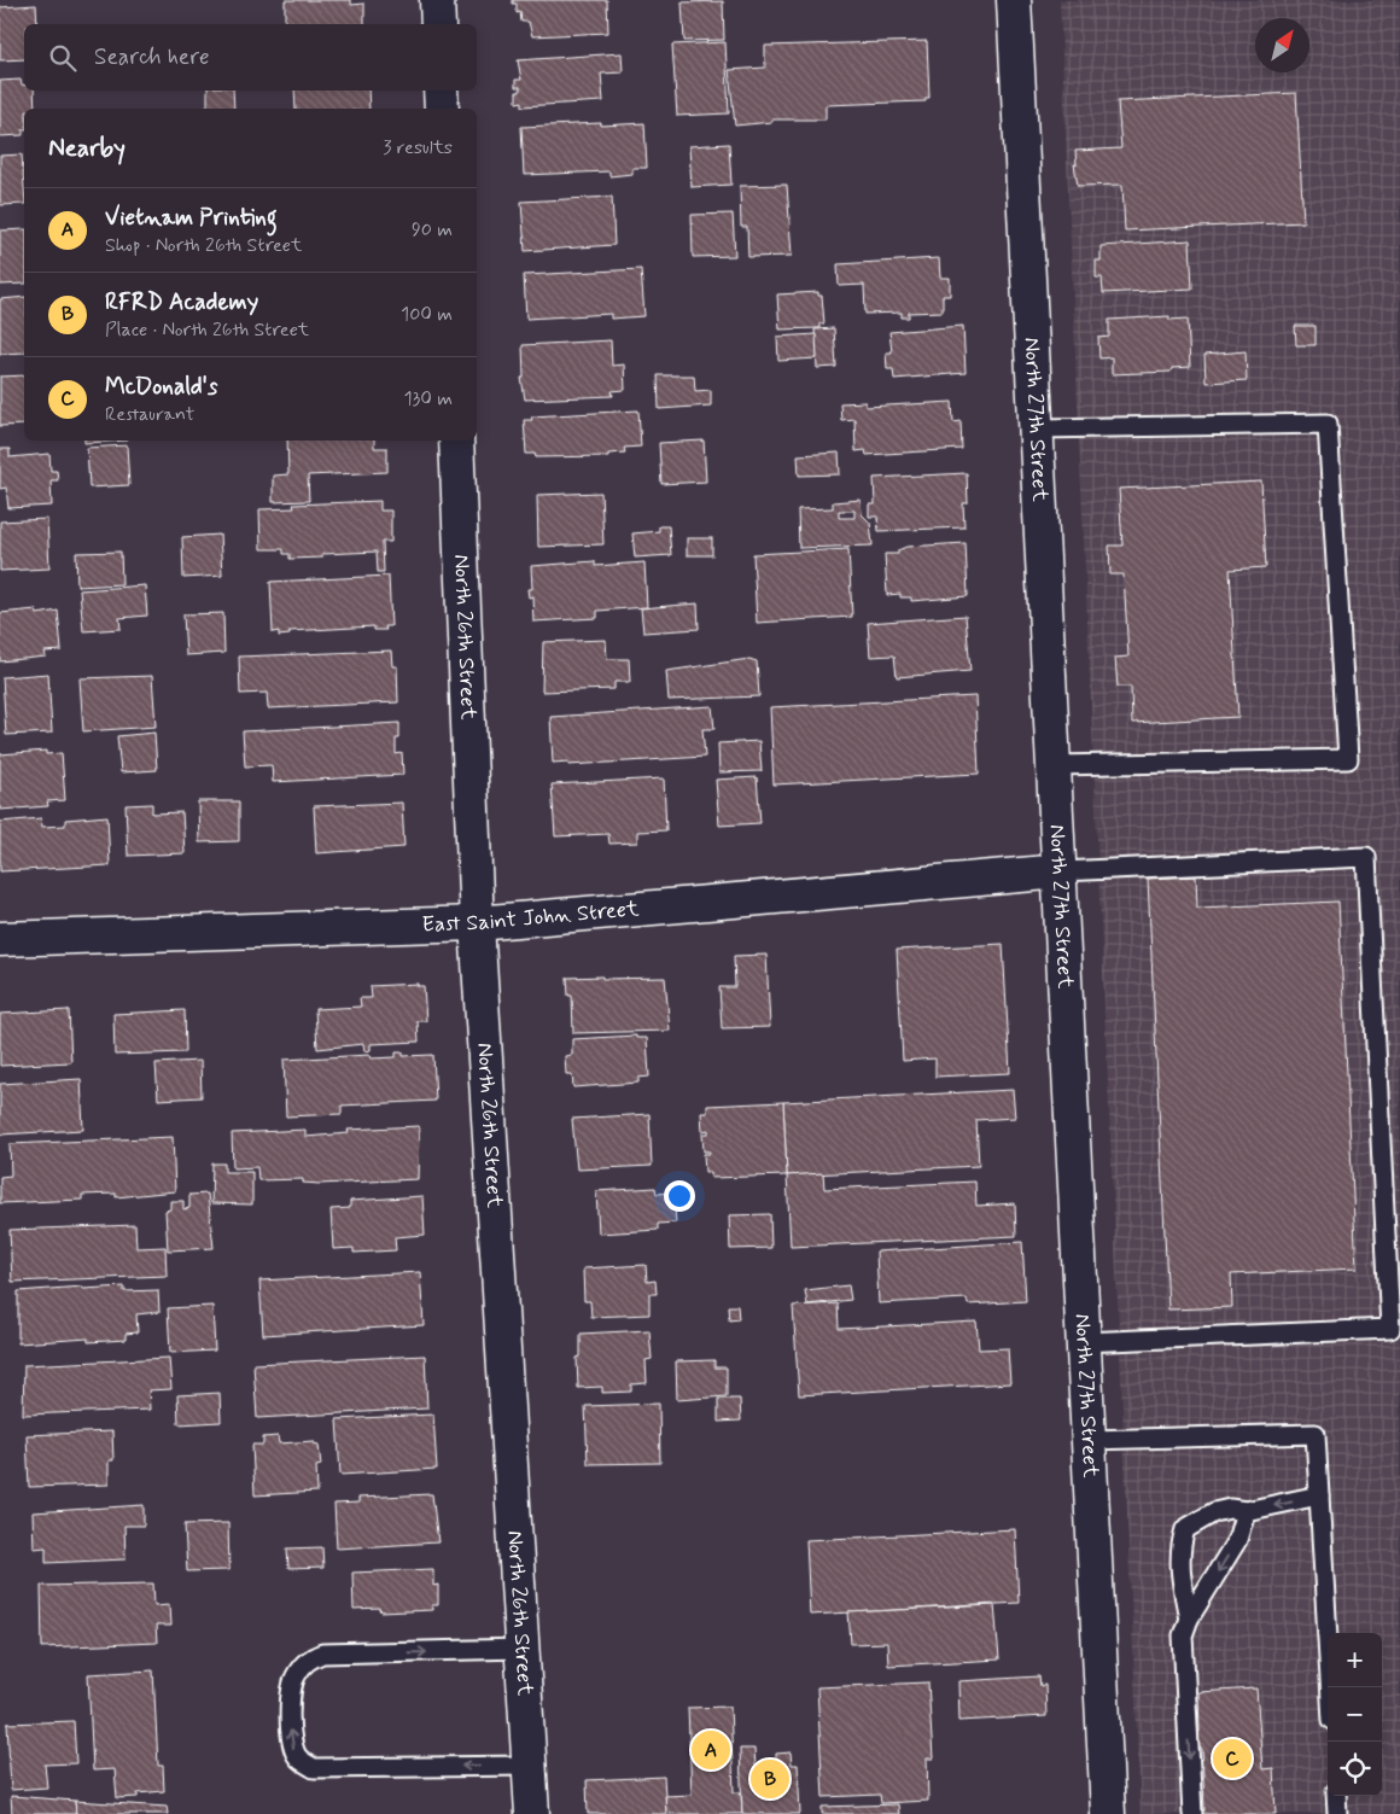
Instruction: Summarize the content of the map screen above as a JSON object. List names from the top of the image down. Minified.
{"streets":{"street":["North 27th Street","North 26th Street","East Saint John Street"]},"crossings":[["North 27th Street","East Saint John Street"],["North 26th Street","East Saint John Street"]],"north":"top right","page":{"search":"Search here","heading":["Nearby","3 results"],"list":[{"mark":"A","name":"Vietnam Printing","note":"Shop · North 26th Street","value":"90 m"},{"mark":"B","name":"RFRD Academy","note":"Place · North 26th Street","value":"100 m"},{"mark":"C","name":"McDonald's","note":"Restaurant","value":"130 m"}],"map_buttons":["+","−"],"pins":["A","C","B"]}}
